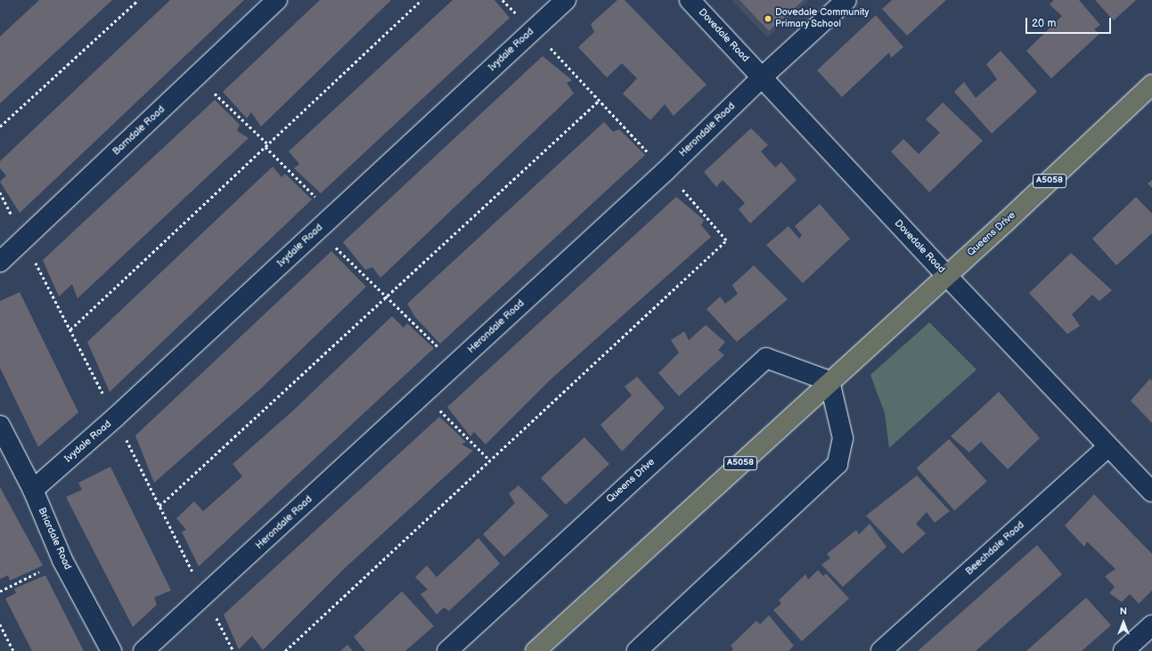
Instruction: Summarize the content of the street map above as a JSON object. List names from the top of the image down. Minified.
{"streets":{"main road":["A5058","Queens Drive"],"street":["Dovedale Road","Ivydale Road","Herondale Road","Barndale Road","Briardale Road","Beechdale Road"]},"crossings":[["Dovedale Road","Herondale Road"],["Dovedale Road","Queens Drive"],["Dovedale Road","Beechdale Road"],["Ivydale Road","Briardale Road"]],"places":["Dovedale Community Primary School"],"scale_bar":"20 m","north":"top"}
